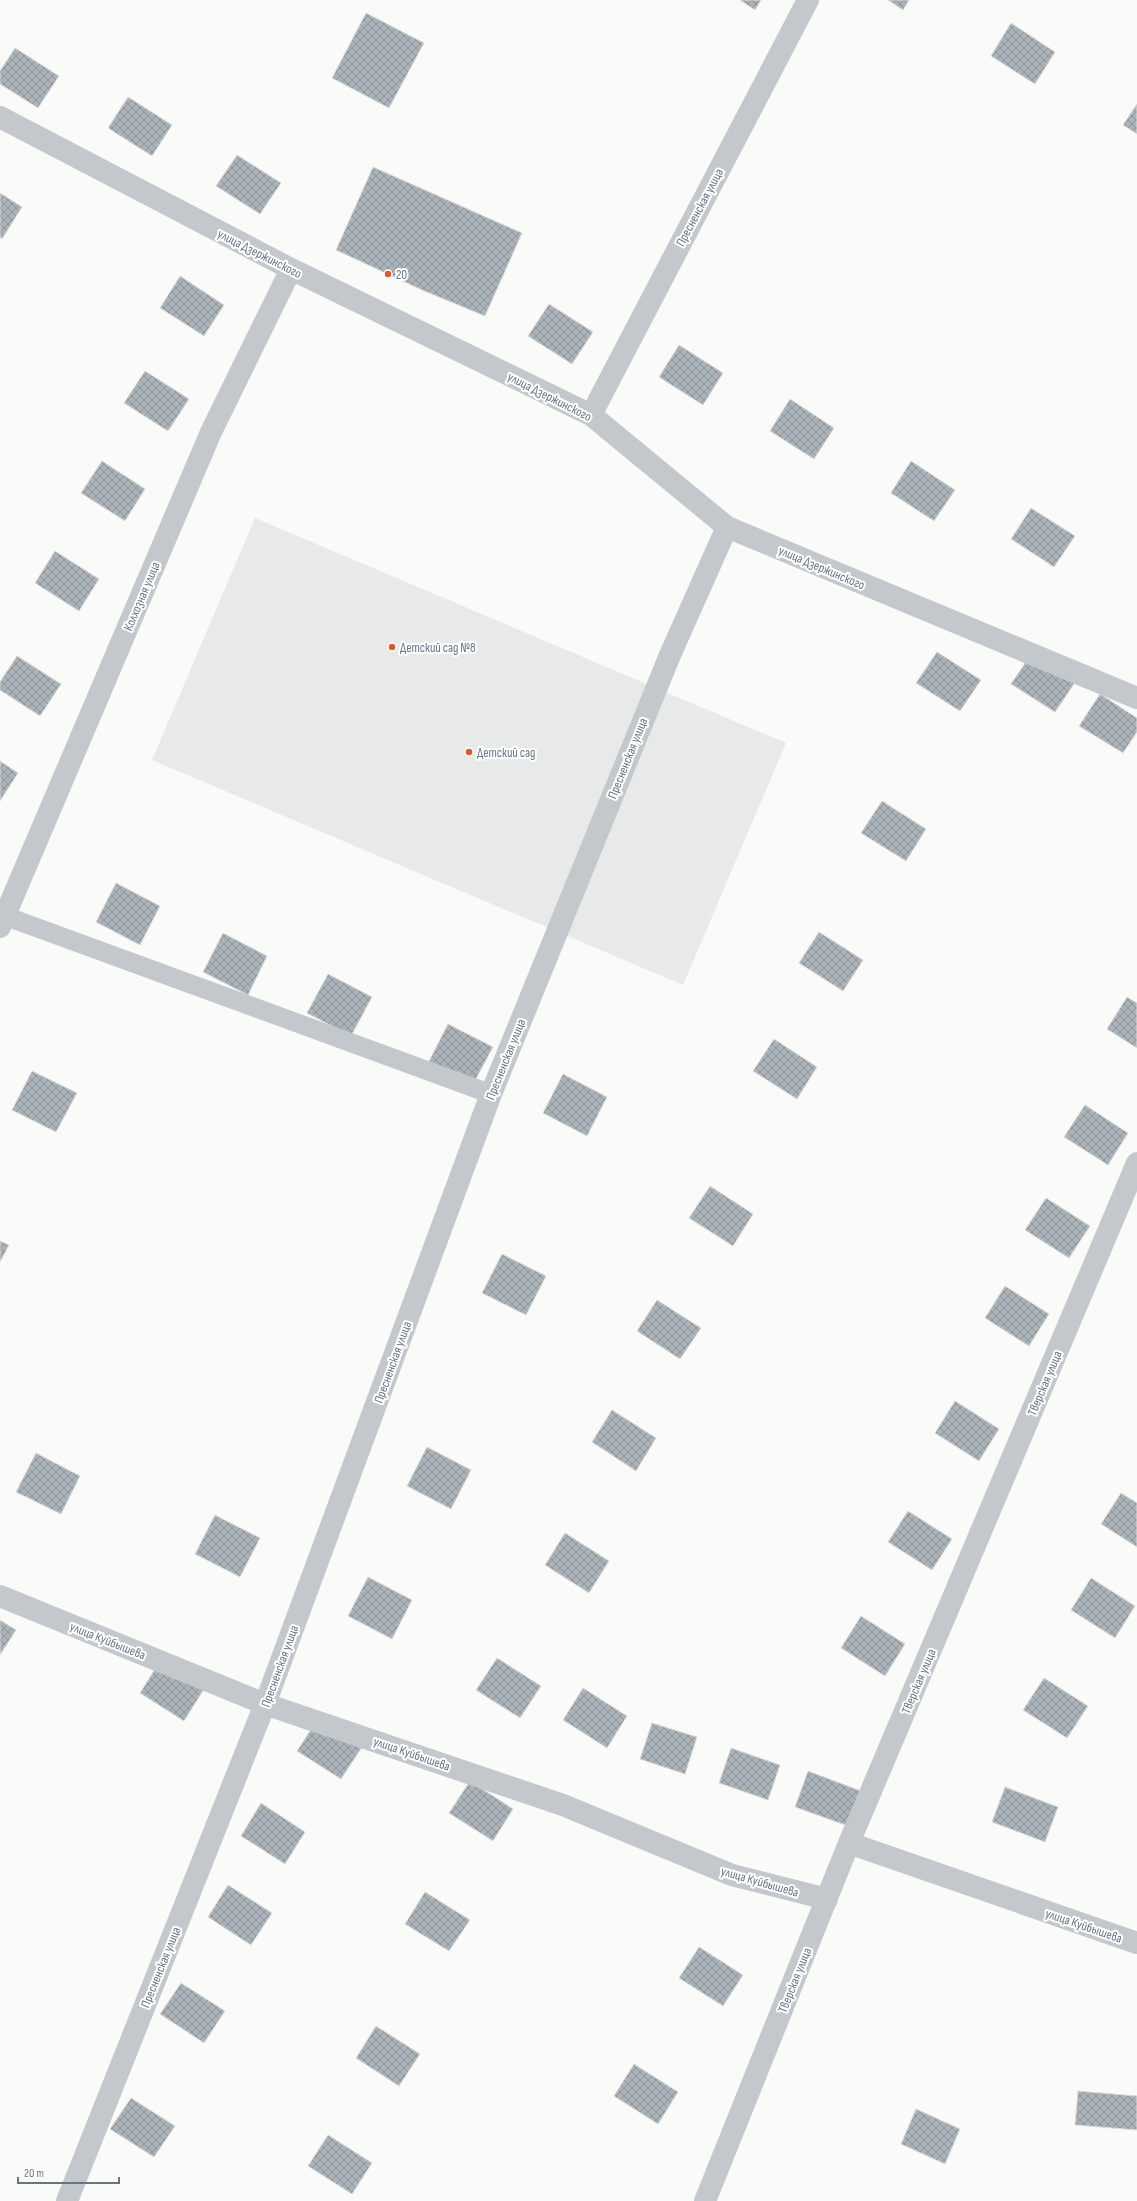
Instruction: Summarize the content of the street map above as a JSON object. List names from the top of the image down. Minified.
{"streets":{"street":["Пресненская улица","улица Дзержинского","Колхозная улица","Тверская улица","улица Куйбышева"]},"crossings":[["Пресненская улица","улица Дзержинского"],["Пресненская улица","улица Куйбышева"],["улица Дзержинского","Колхозная улица"],["Тверская улица","улица Куйбышева"]],"places":["20","Детский сад №8","Детский сад"],"scale_bar":"20 m"}
